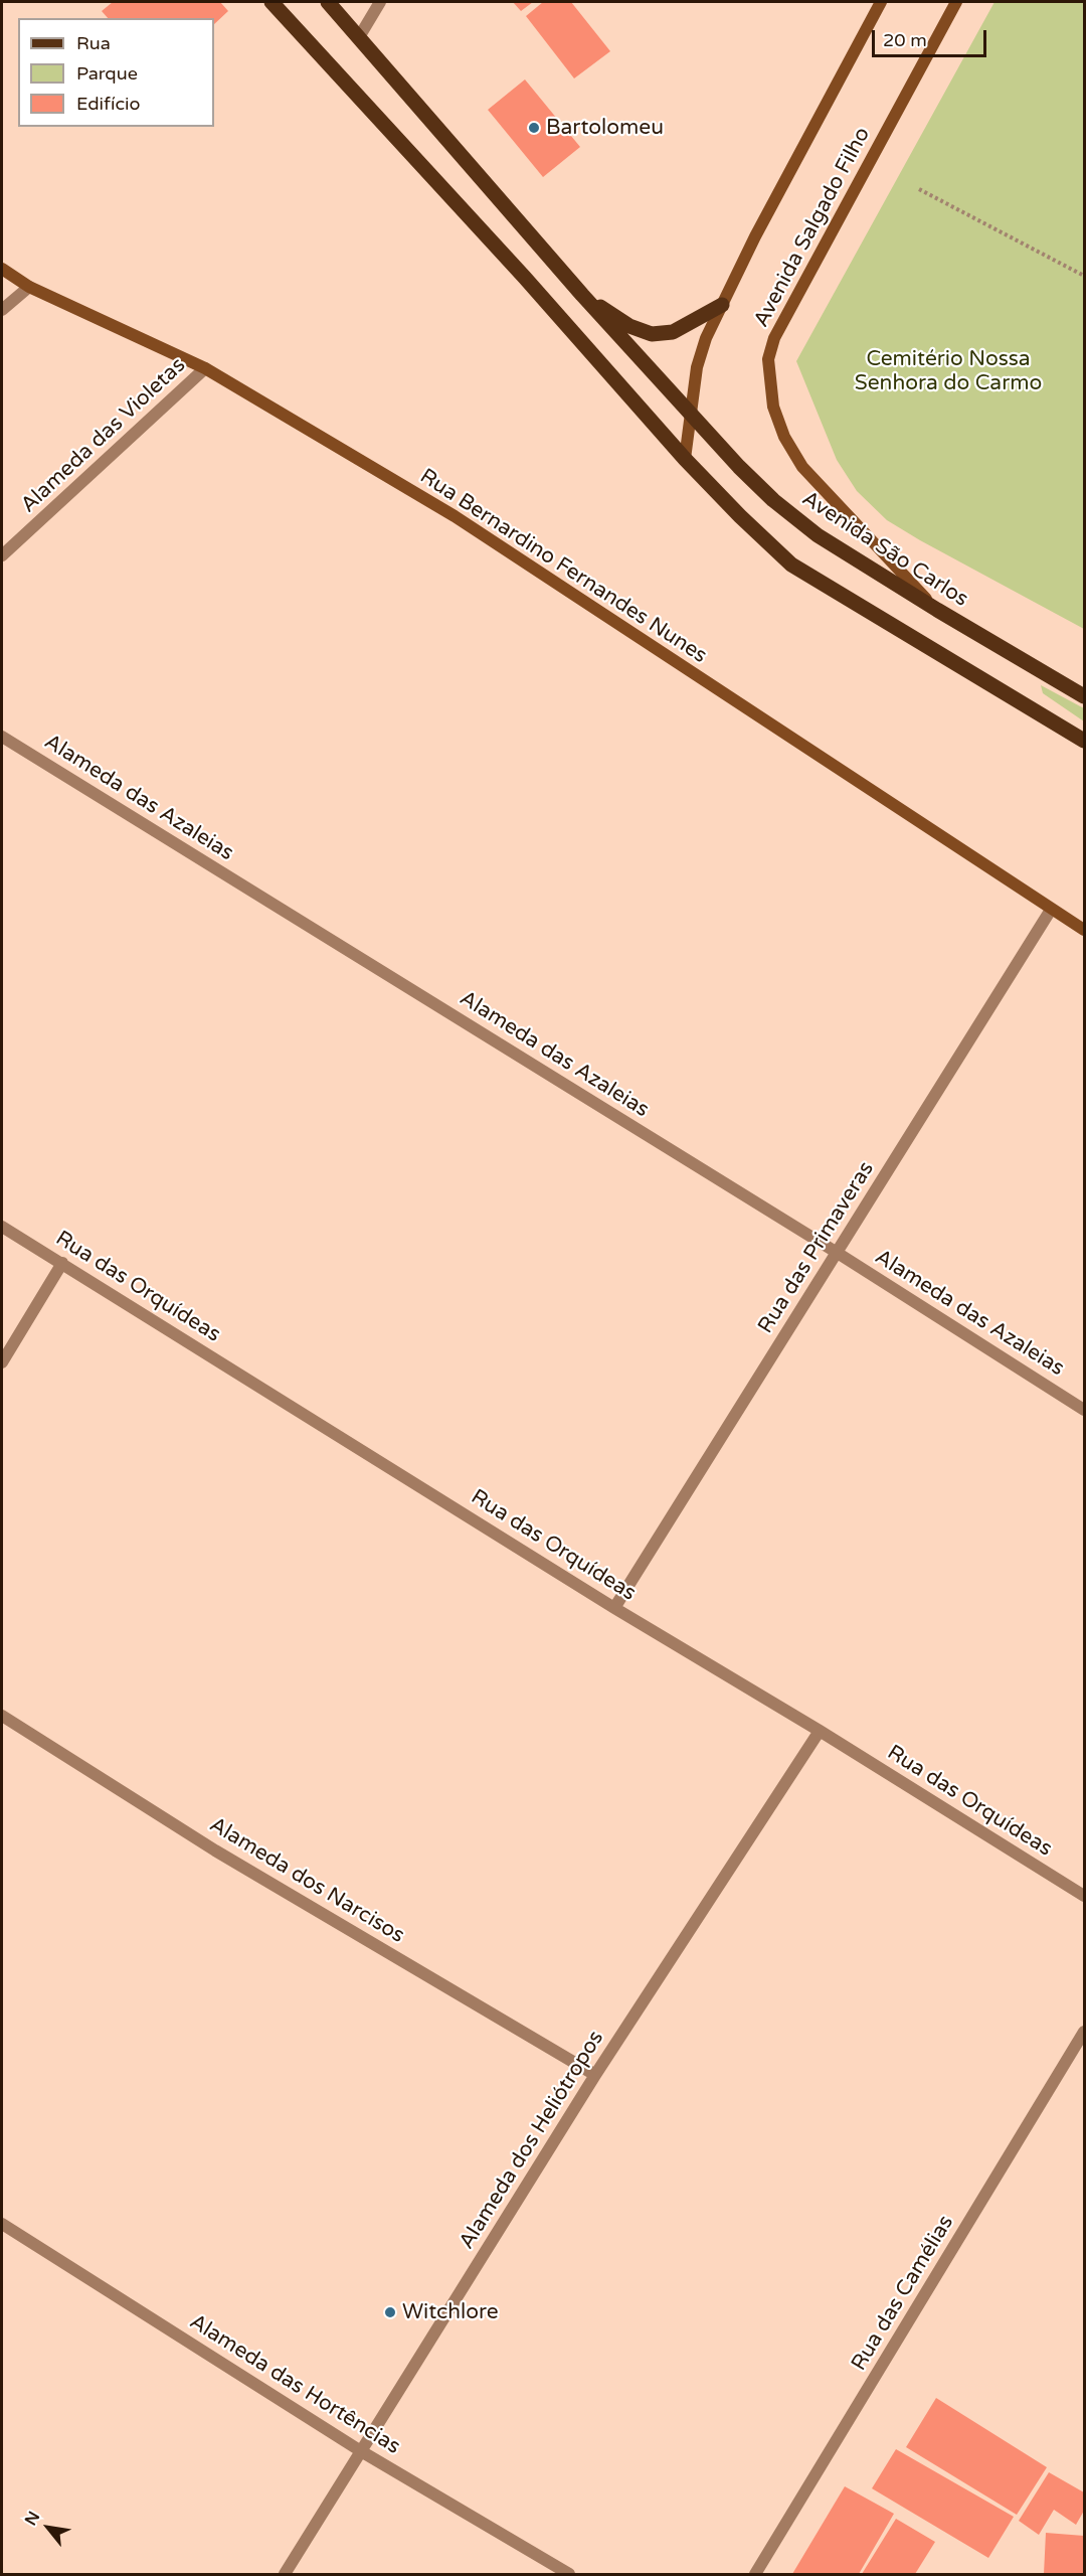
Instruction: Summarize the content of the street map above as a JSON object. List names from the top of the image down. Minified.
{"streets":{"main road":["Avenida São Carlos"],"street":["Avenida Salgado Filho","Alameda das Violetas","Rua Bernardino Fernandes Nunes","Alameda das Azaleias","Rua das Primaveras","Rua das Orquídeas","Alameda dos Narcisos","Alameda dos Heliótropos","Rua das Camélias","Alameda das Hortências"]},"crossings":[["Avenida Salgado Filho","Avenida São Carlos"],["Alameda das Violetas","Rua Bernardino Fernandes Nunes"],["Rua Bernardino Fernandes Nunes","Rua das Primaveras"],["Alameda das Azaleias","Rua das Primaveras"],["Rua das Primaveras","Rua das Orquídeas"],["Rua das Orquídeas","Alameda dos Heliótropos"],["Alameda dos Narcisos","Alameda dos Heliótropos"],["Alameda dos Heliótropos","Alameda das Hortências"]],"parks":["Cemitério Nossa Senhora do Carmo"],"places":["Bartolomeu","Witchlore"],"legend":["Rua","Parque","Edifício"],"scale_bar":"20 m","north":"top left"}
